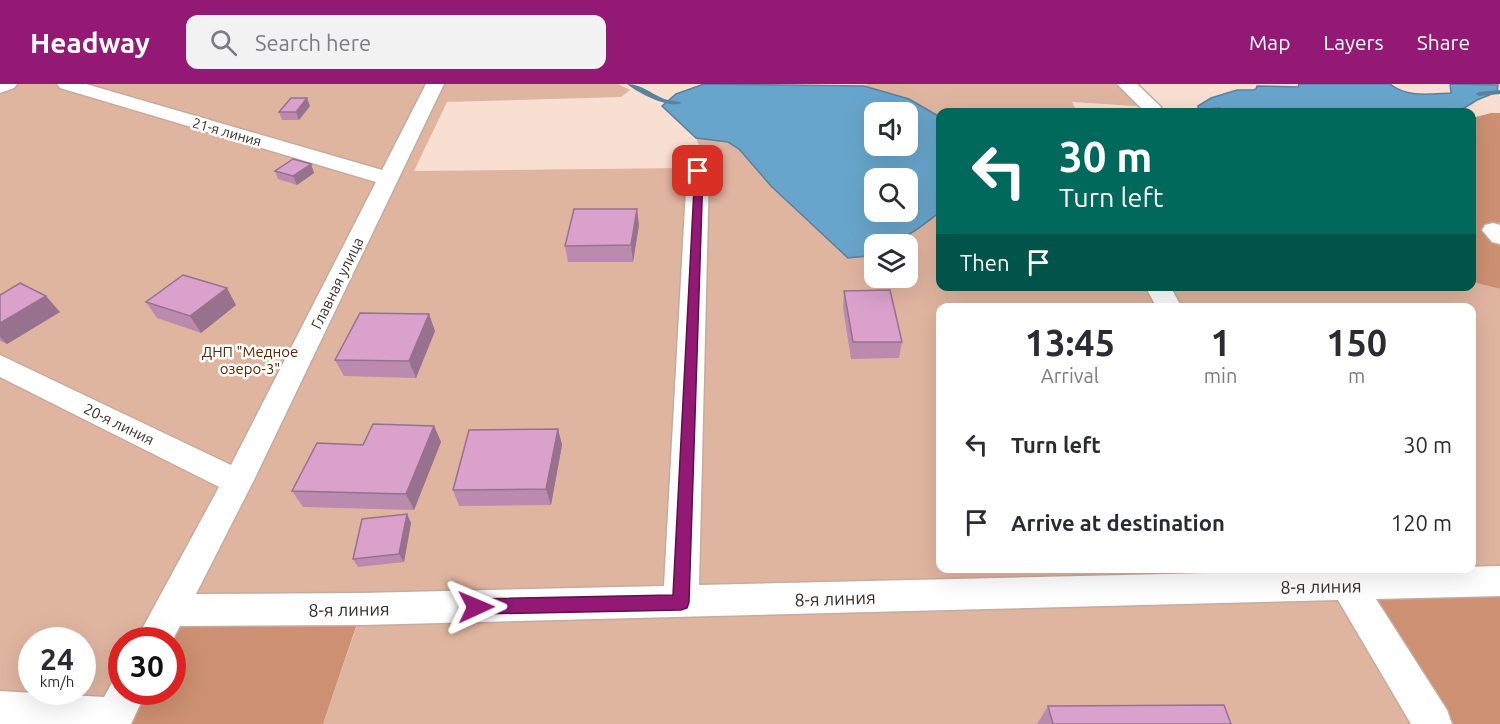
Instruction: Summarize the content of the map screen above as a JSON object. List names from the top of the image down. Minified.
{"streets":{"street":["21-я линия","Главная улица","20-я линия","8-я линия"]},"crossings":[["21-я линия","Главная улица"],["Главная улица","20-я линия"],["Главная улица","8-я линия"]],"parks":["ДНП \"Медное озеро-3\""],"page":{"header":"Headway","search":"Search here","nav":["Map","Layers","Share"],"turn":["30 m","Turn left"],"then":"Then","eta":["13:45","Arrival","1","min","150","m"],"list":[{"name":"Turn left","value":"30 m"},{"name":"Arrive at destination","value":"120 m"}],"speed":"24 km/h","limit":"30"}}
